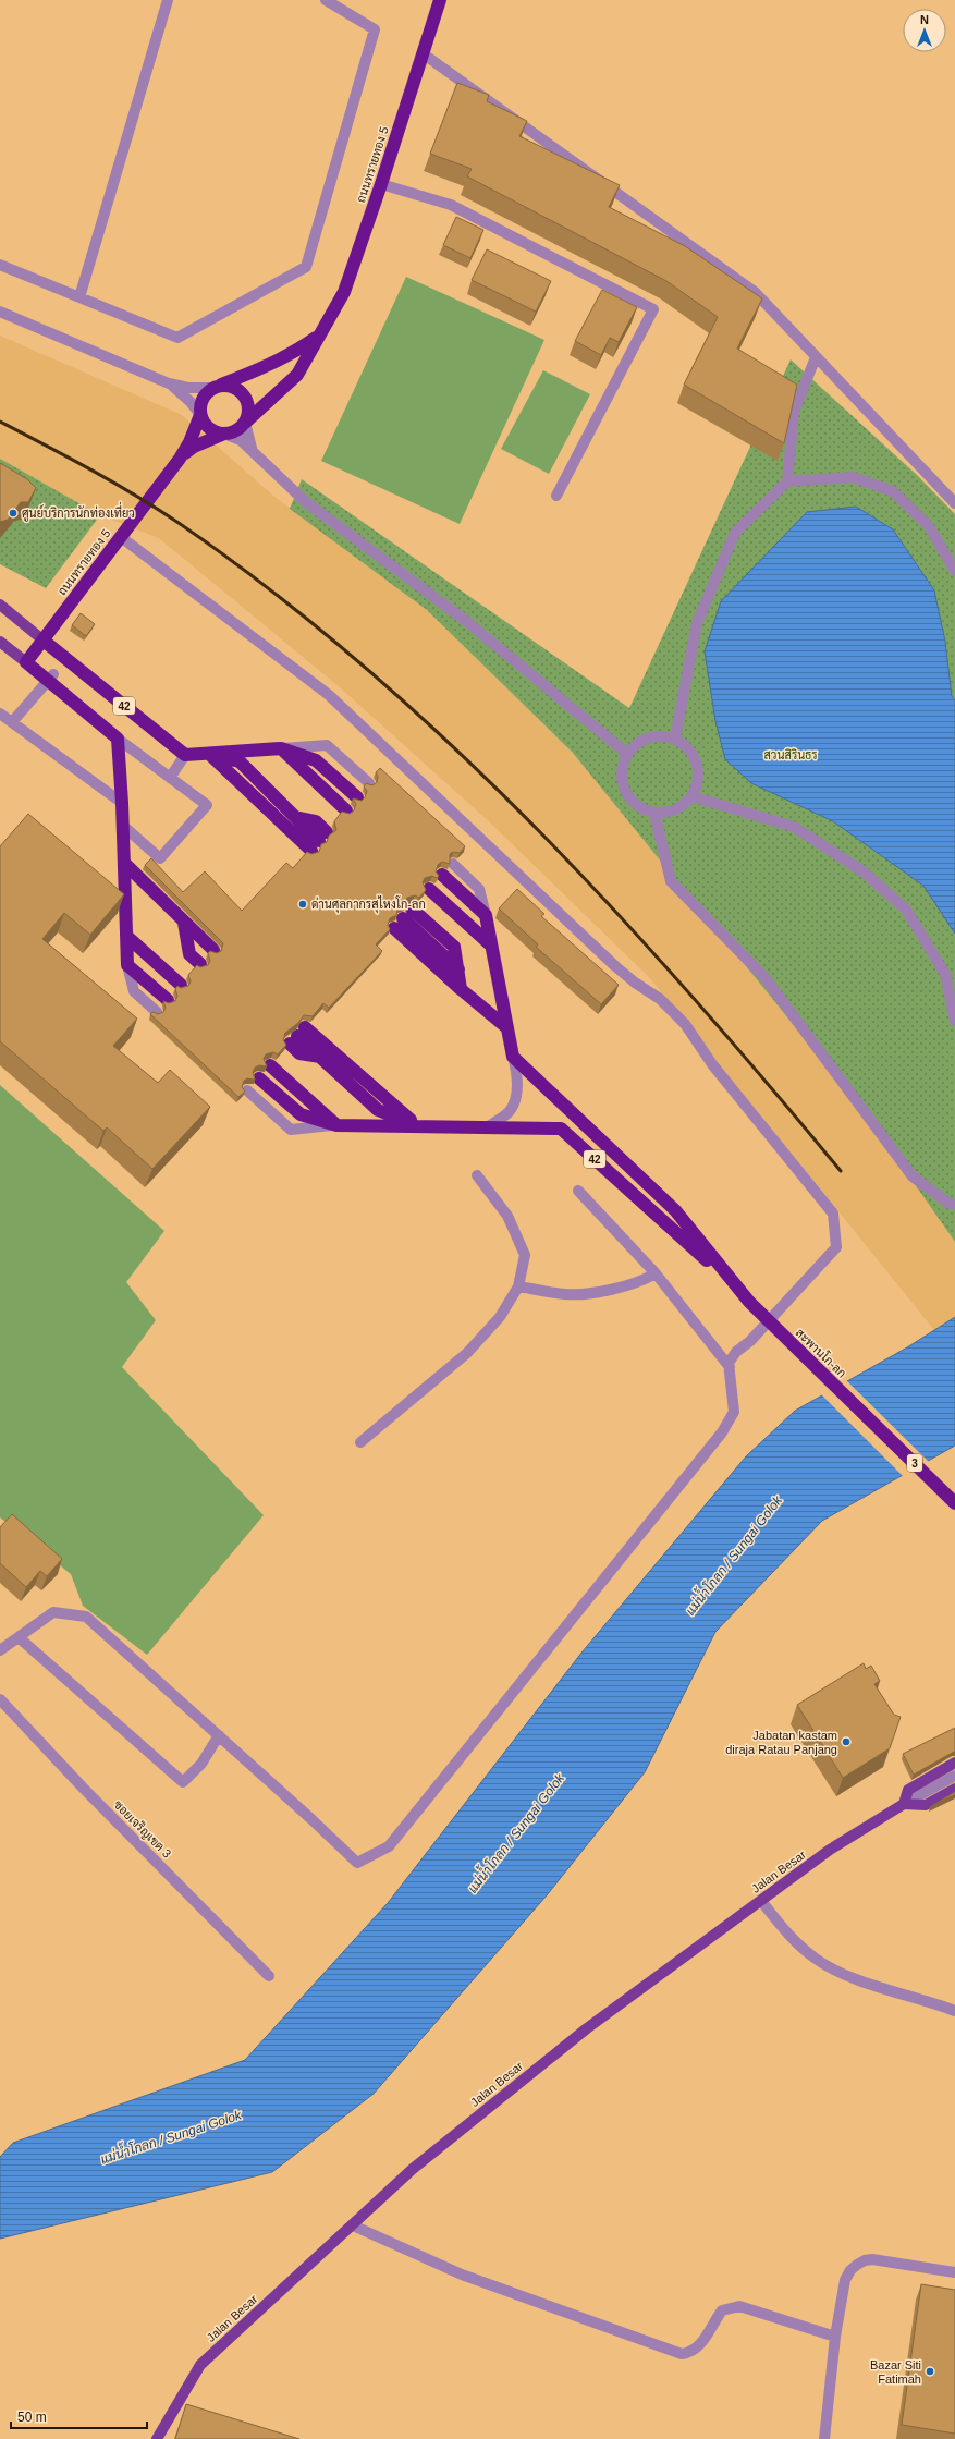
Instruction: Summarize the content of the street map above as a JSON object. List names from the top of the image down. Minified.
{"streets":{"highway":["ถนนทรายทอง 5","42","สะพานโก-ลก","3"],"main road":["Jalan Besar"],"street":["ซอยเจริญเขต 3"]},"crossings":[["ถนนทรายทอง 5","42"],["42","สะพานโก-ลก"],["สะพานโก-ลก","3"]],"water":["แม่น้ำโกลก / Sungai Golok"],"parks":["สวนสิรินธร"],"places":["ศูนย์บริการนักท่องเที่ยว","ด่านศุลกากรสุไหงโก-ลก","Jabatan kastam diraja Ratau Panjang","Bazar Siti Fatimah"],"scale_bar":"50 m","north":"top"}
